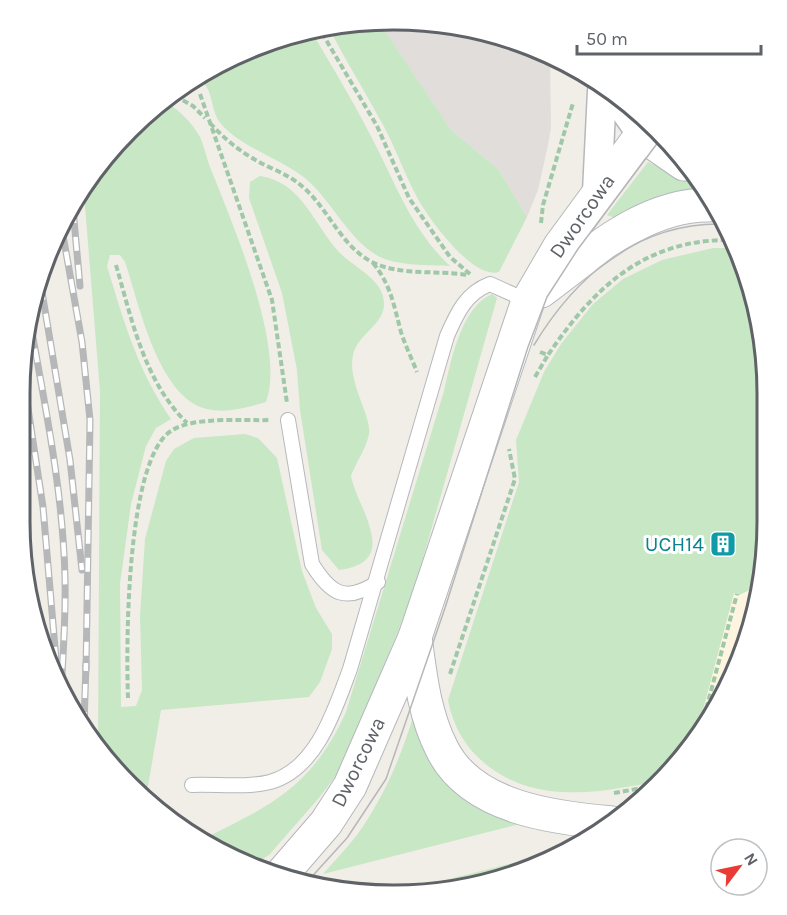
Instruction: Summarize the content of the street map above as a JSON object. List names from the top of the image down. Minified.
{"streets":{"main road":["Dworcowa"]},"places":{"building":["UCH14"]},"scale_bar":"50 m","north":"top right"}
